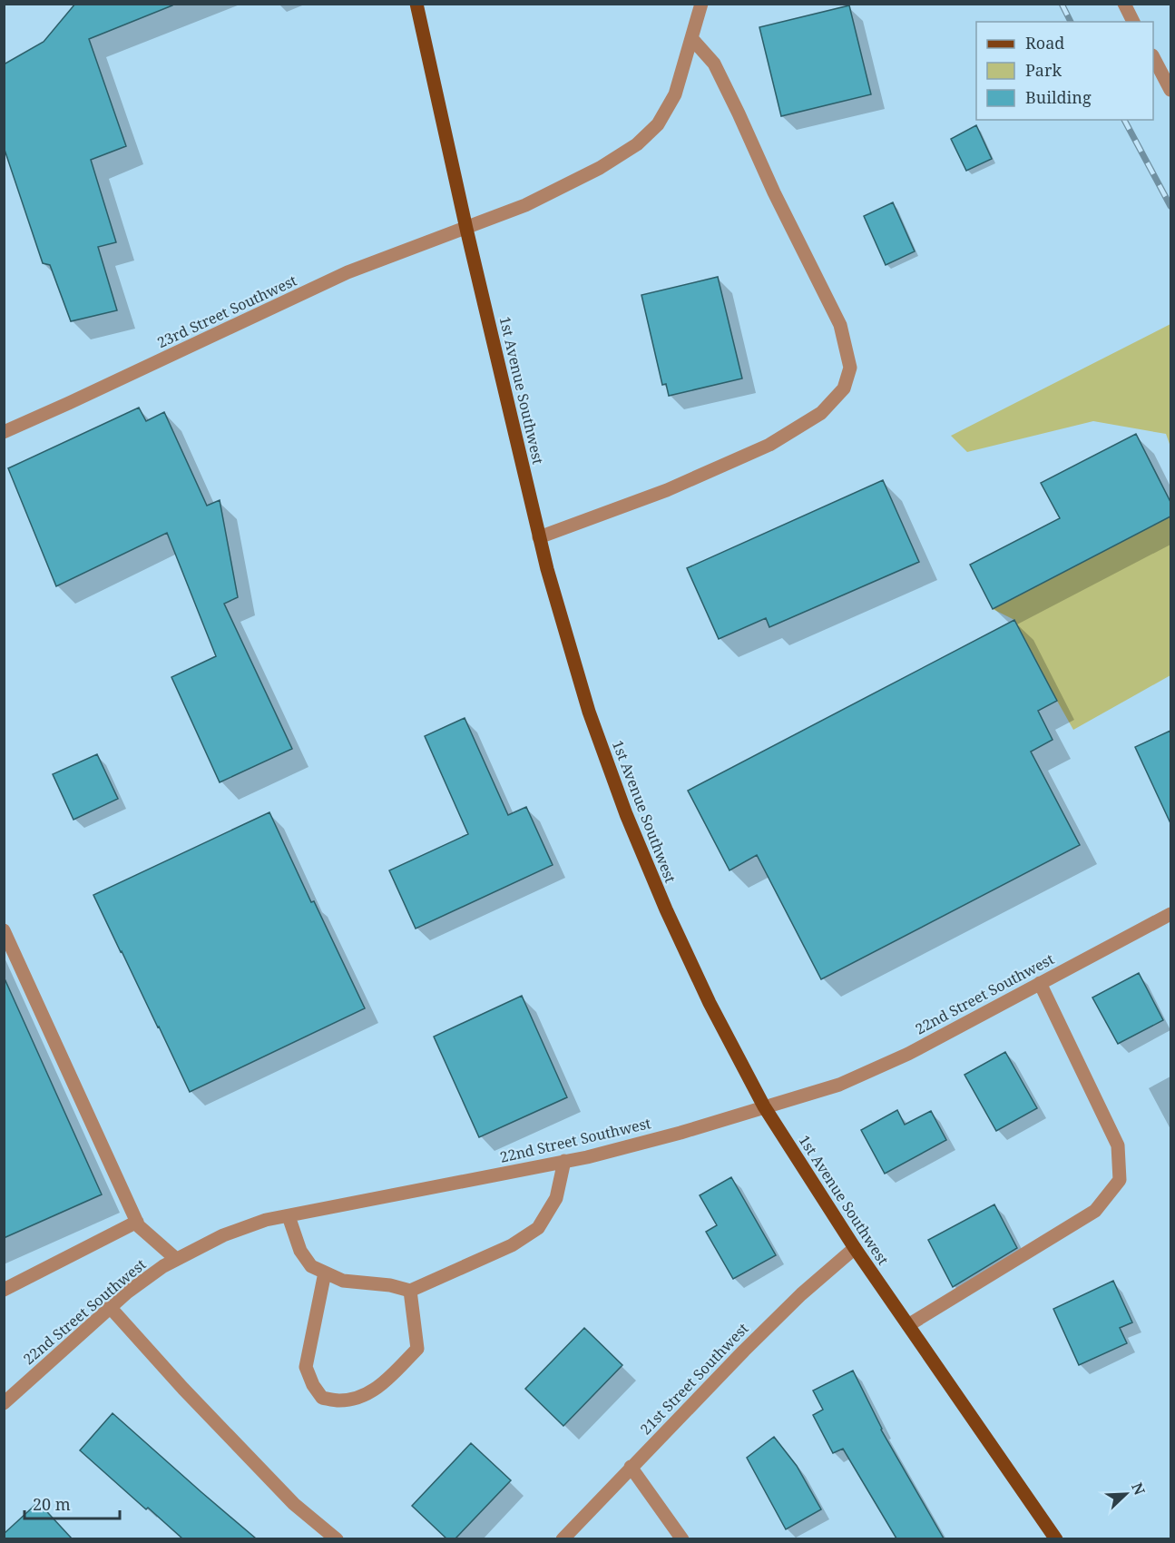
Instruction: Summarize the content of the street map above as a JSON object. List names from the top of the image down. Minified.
{"streets":{"main road":["1st Avenue Southwest"],"street":["23rd Street Southwest","22nd Street Southwest","21st Street Southwest"]},"crossings":[["23rd Street Southwest","1st Avenue Southwest"],["1st Avenue Southwest","22nd Street Southwest"],["1st Avenue Southwest","21st Street Southwest"]],"legend":["Road","Park","Building"],"scale_bar":"20 m","north":"top right"}
